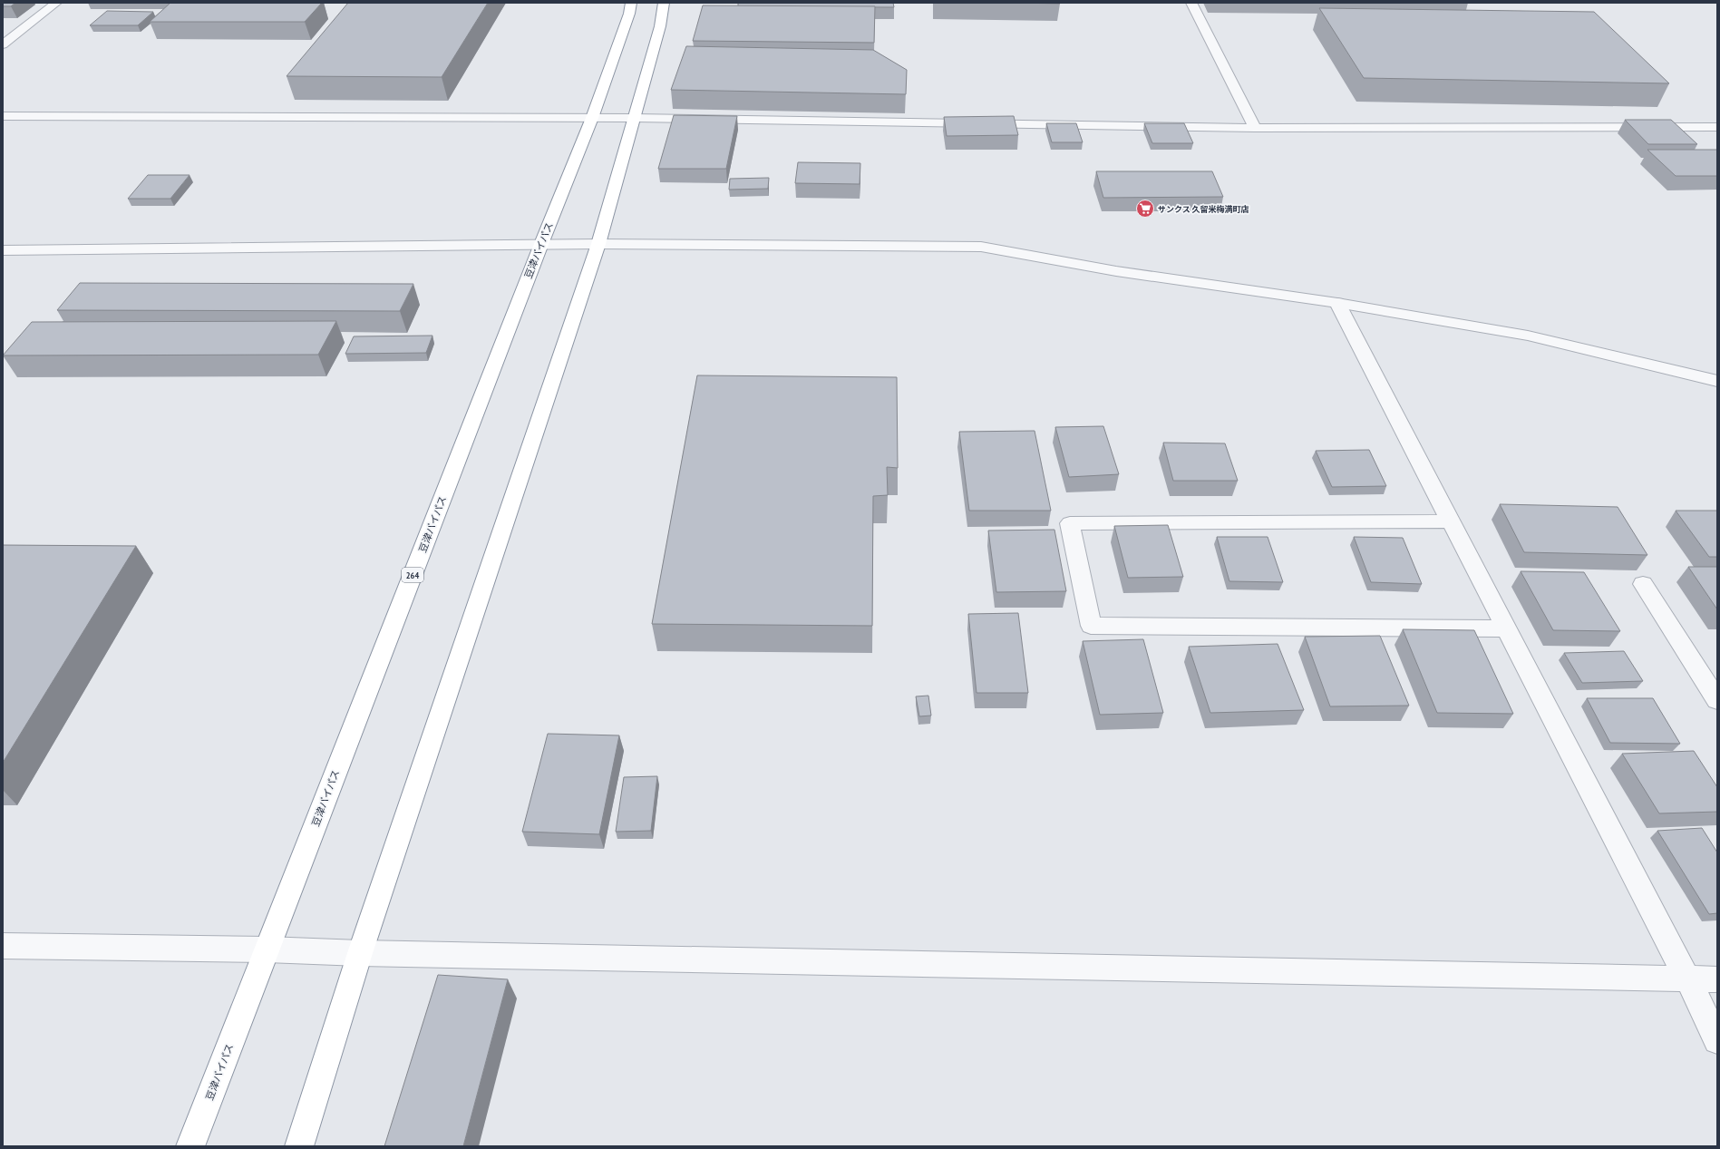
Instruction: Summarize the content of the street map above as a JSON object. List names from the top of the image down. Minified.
{"streets":{"highway":["豆津バイパス","264"]},"places":{"supermarket":["サンクス 久留米梅満町店"]}}
